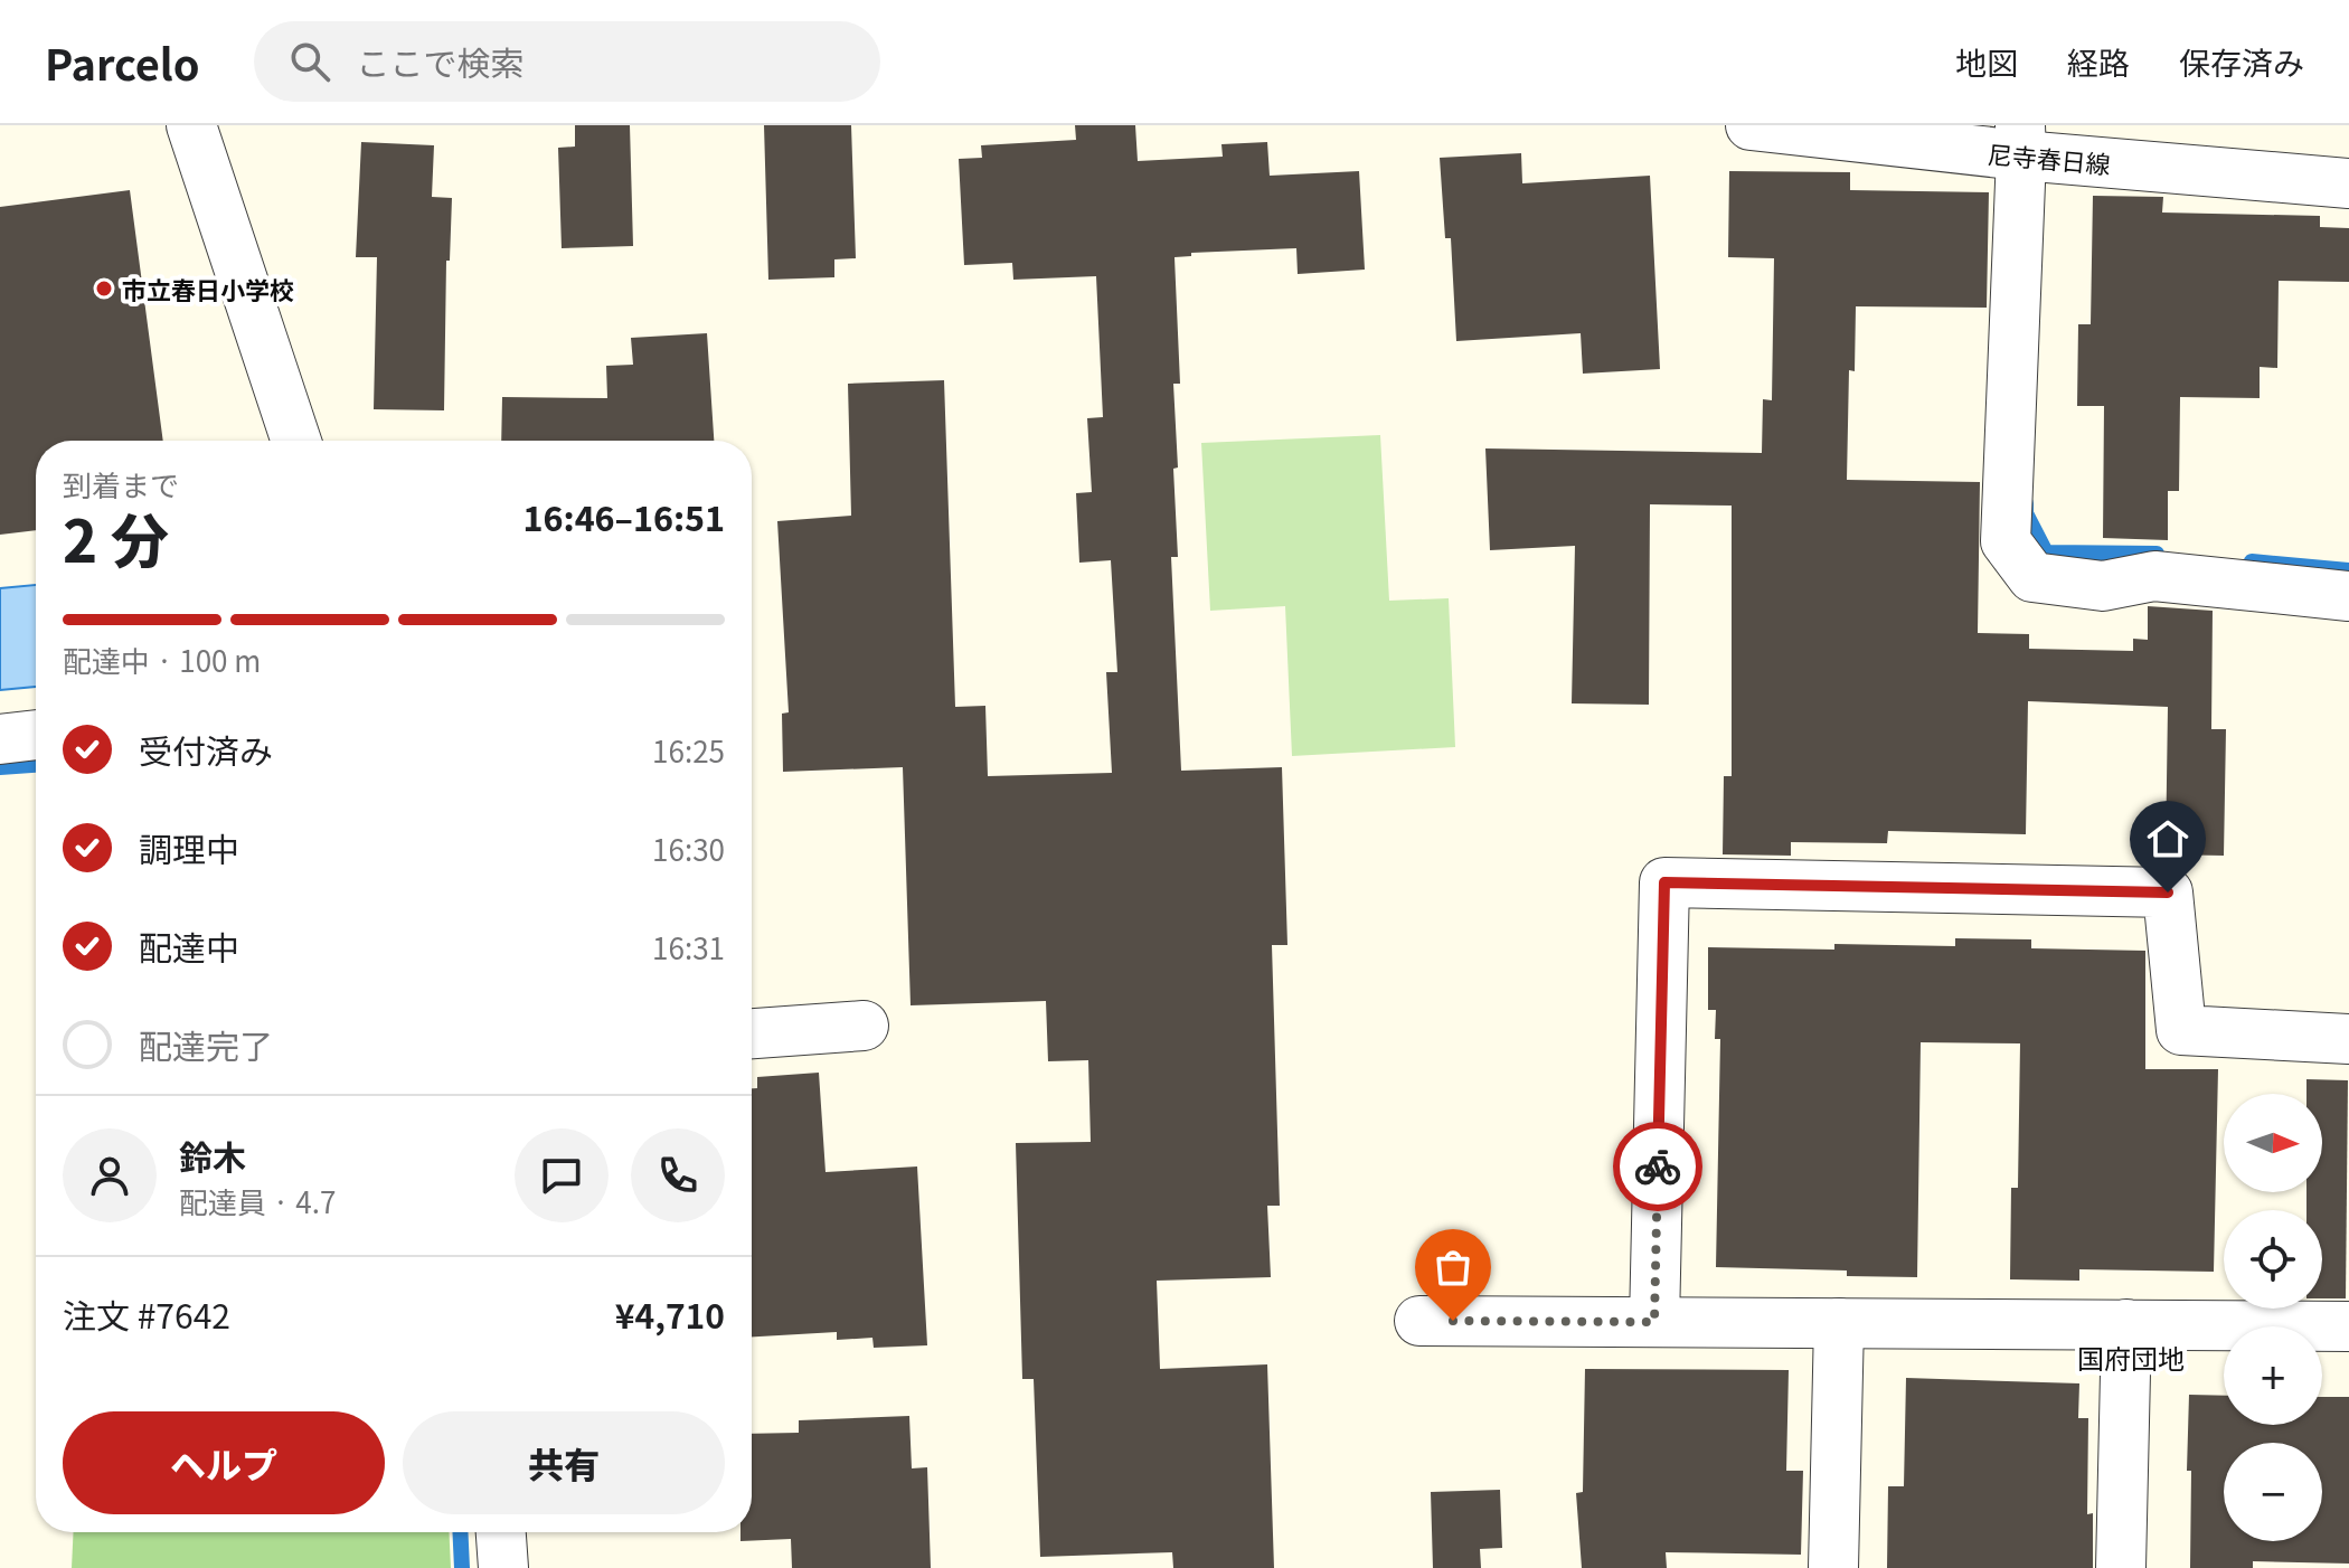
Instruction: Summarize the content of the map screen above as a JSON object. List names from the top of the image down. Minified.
{"streets":{"street":["尼寺春日線"]},"districts":["国府団地"],"places":["市立春日小学校"],"north":"right","page":{"header":"Parcelo","search":"ここで検索","nav":["地図","経路","保存済み"],"heading":["2 分","到着まで","16:46–16:51"],"panel":["鈴木","配達員 · 4.7","注文 #7642","¥4,710"],"bar":"配達中 · 100 m","list":[["受付済み","16:25"],["調理中","16:30"],["配達中","16:31"],"配達完了"],"map_buttons":["+","−"],"buttons":["ヘルプ","共有"]}}
